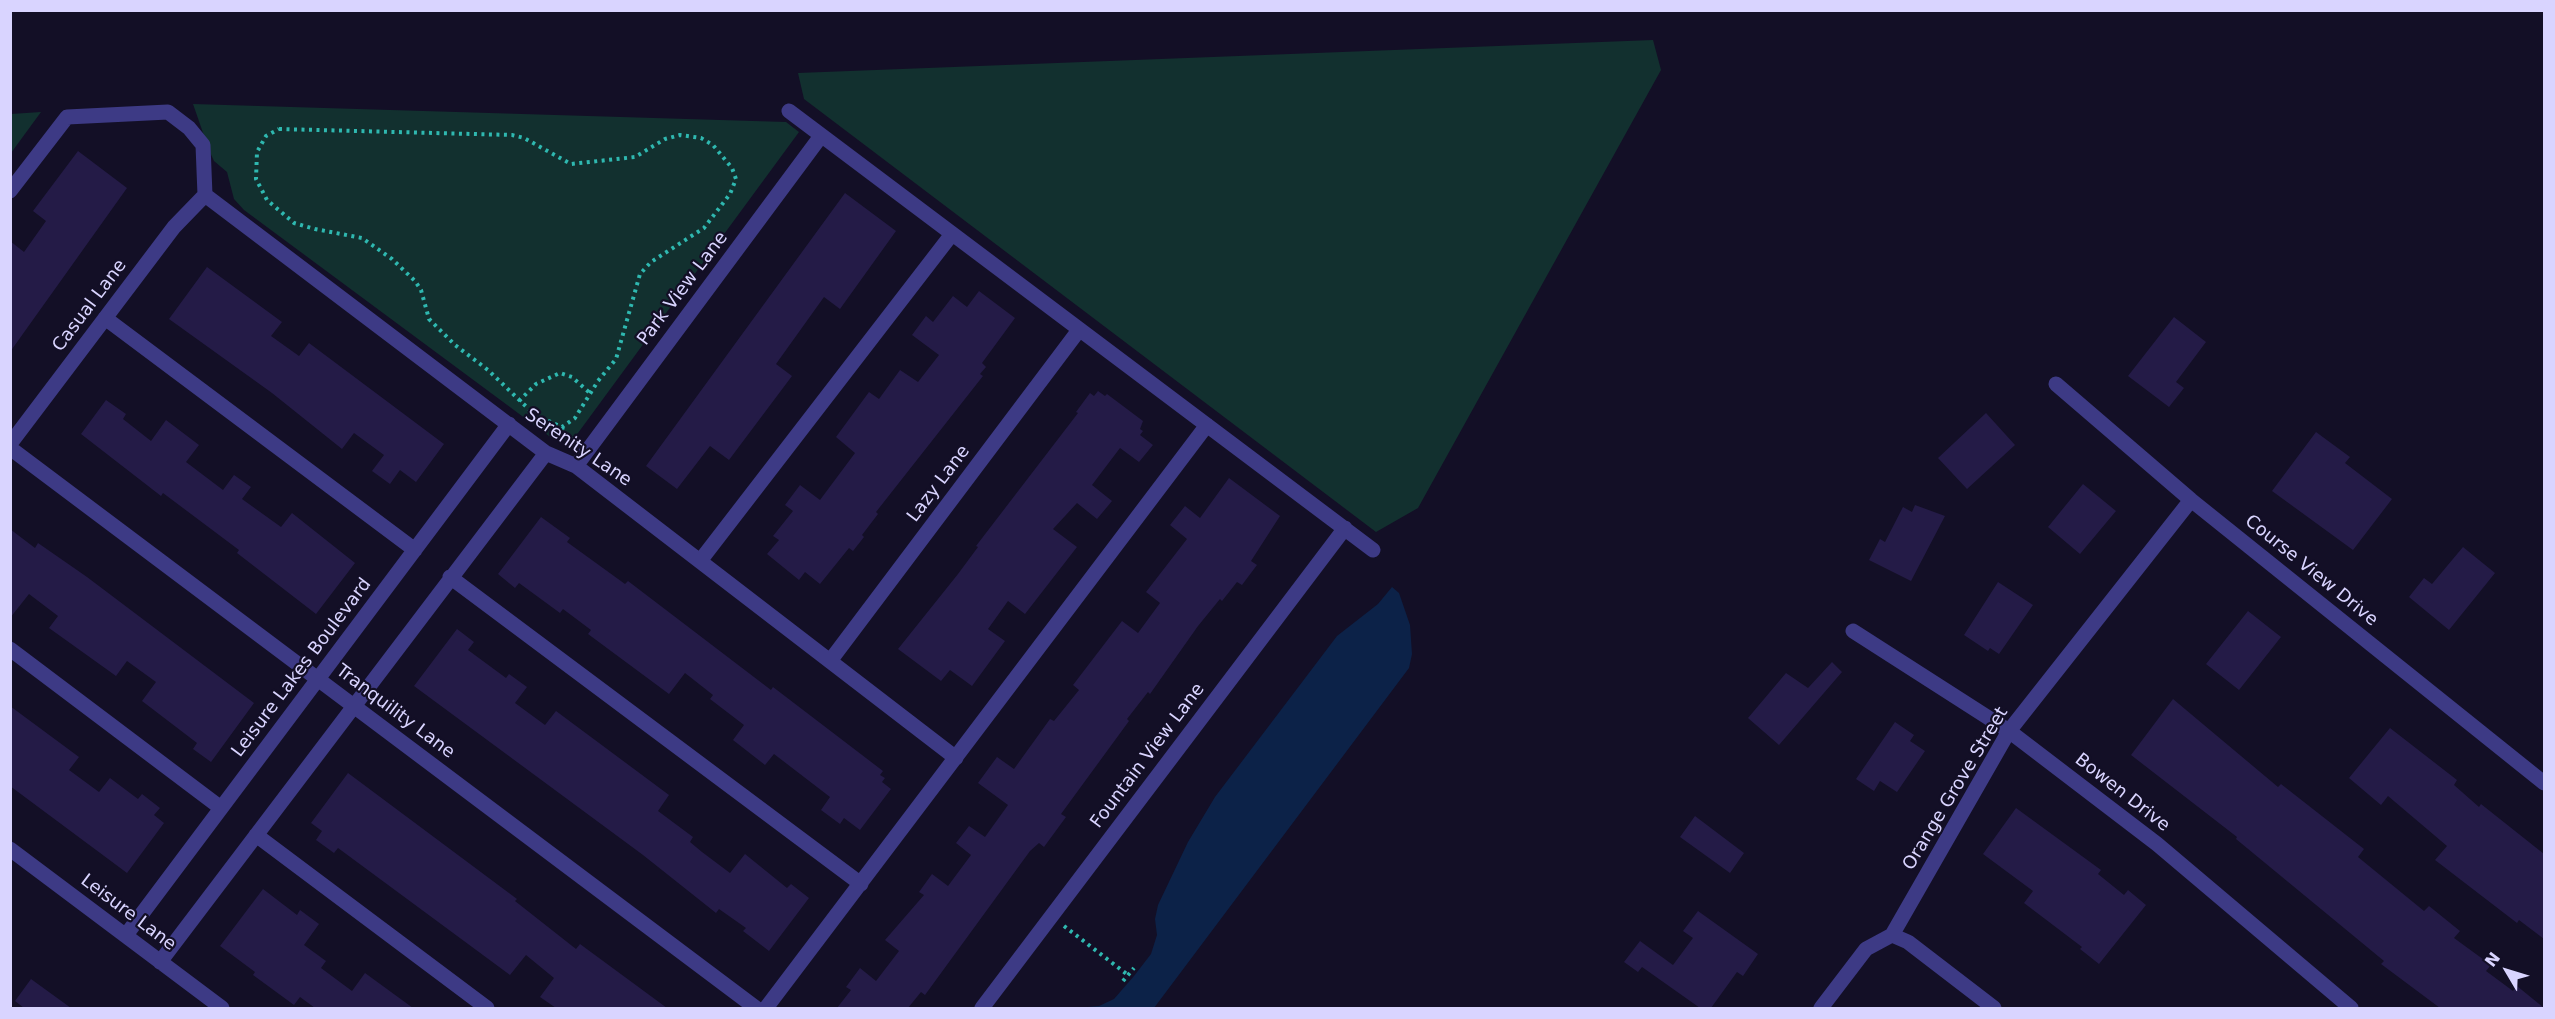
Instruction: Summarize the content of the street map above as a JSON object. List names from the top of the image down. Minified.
{"streets":{"street":["Park View Lane","Casual Lane","Serenity Lane","Lazy Lane","Course View Drive","Leisure Lakes Boulevard","Tranquility Lane","Fountain View Lane","Orange Grove Street","Bowen Drive","Leisure Lane"]},"crossings":[["Park View Lane","Serenity Lane"],["Casual Lane","Serenity Lane"],["Casual Lane","Tranquility Lane"],["Serenity Lane","Lazy Lane"],["Serenity Lane","Leisure Lakes Boulevard"],["Course View Drive","Orange Grove Street"],["Leisure Lakes Boulevard","Tranquility Lane"],["Leisure Lakes Boulevard","Leisure Lane"],["Orange Grove Street","Bowen Drive"]],"north":"top left"}
